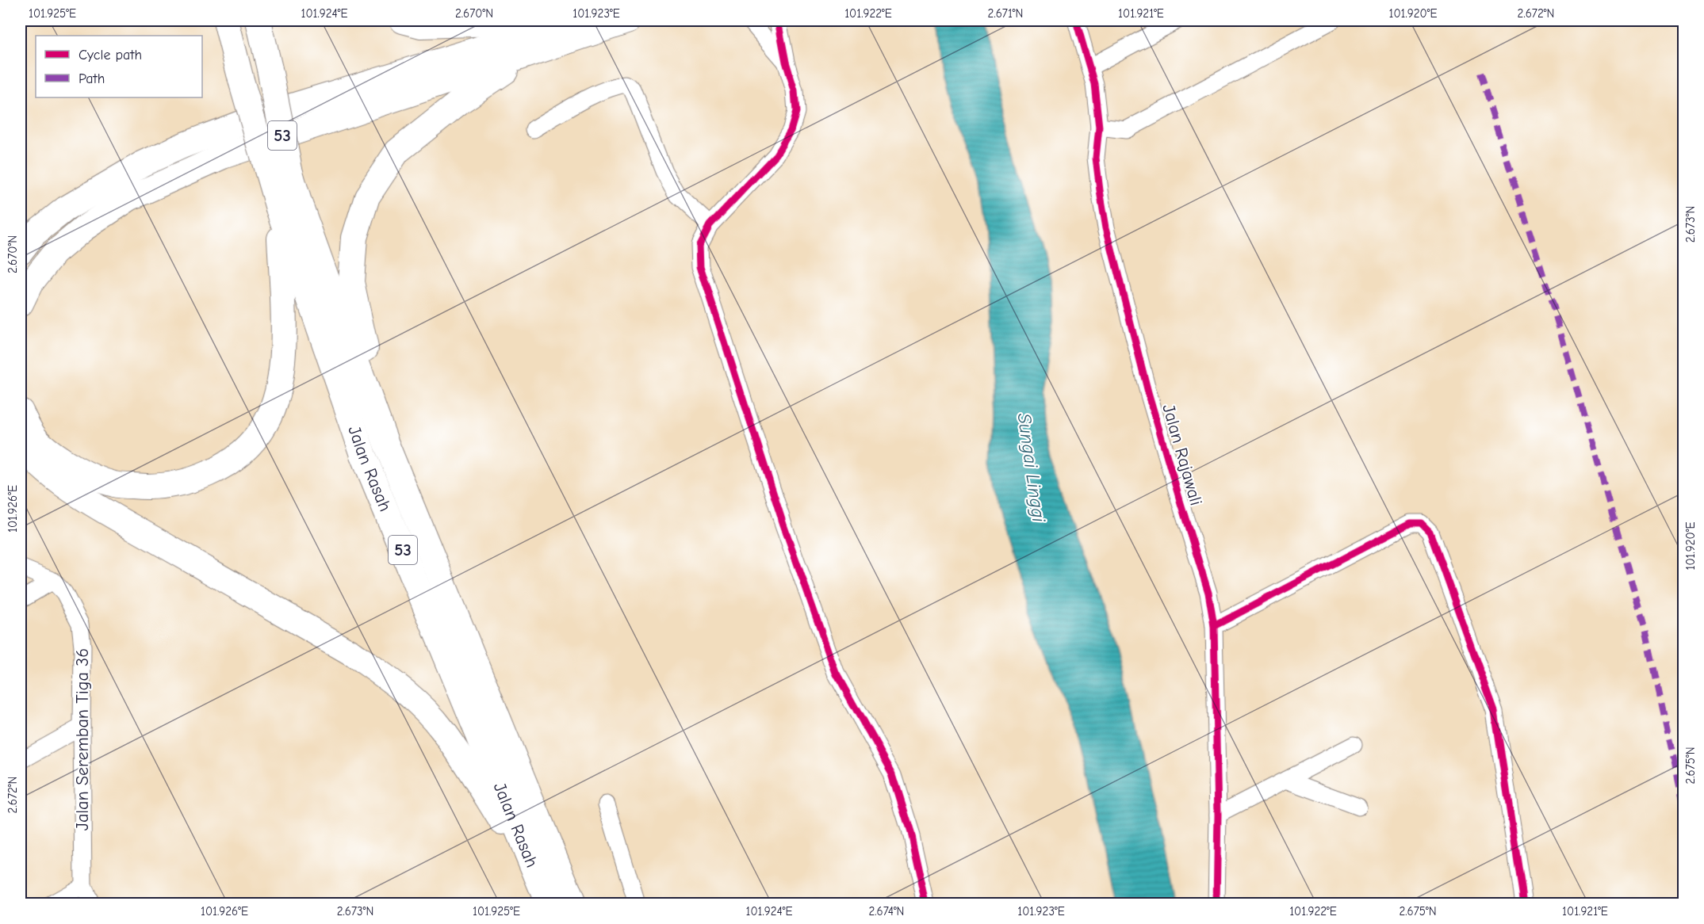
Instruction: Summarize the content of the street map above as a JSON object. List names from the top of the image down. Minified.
{"streets":{"highway":["53","Jalan Rasah"],"street":["Jalan Rajawali","Jalan Seremban Tiga 36"]},"water":["Sungai Linggi"],"legend":["Cycle path","Path"],"coordinates":["101.925°E","101.924°E","2.670°N","101.923°E","101.922°E","2.671°N","101.921°E","101.920°E","2.672°N","2.673°N","101.926°E","2.675°N","2.674°N"]}
